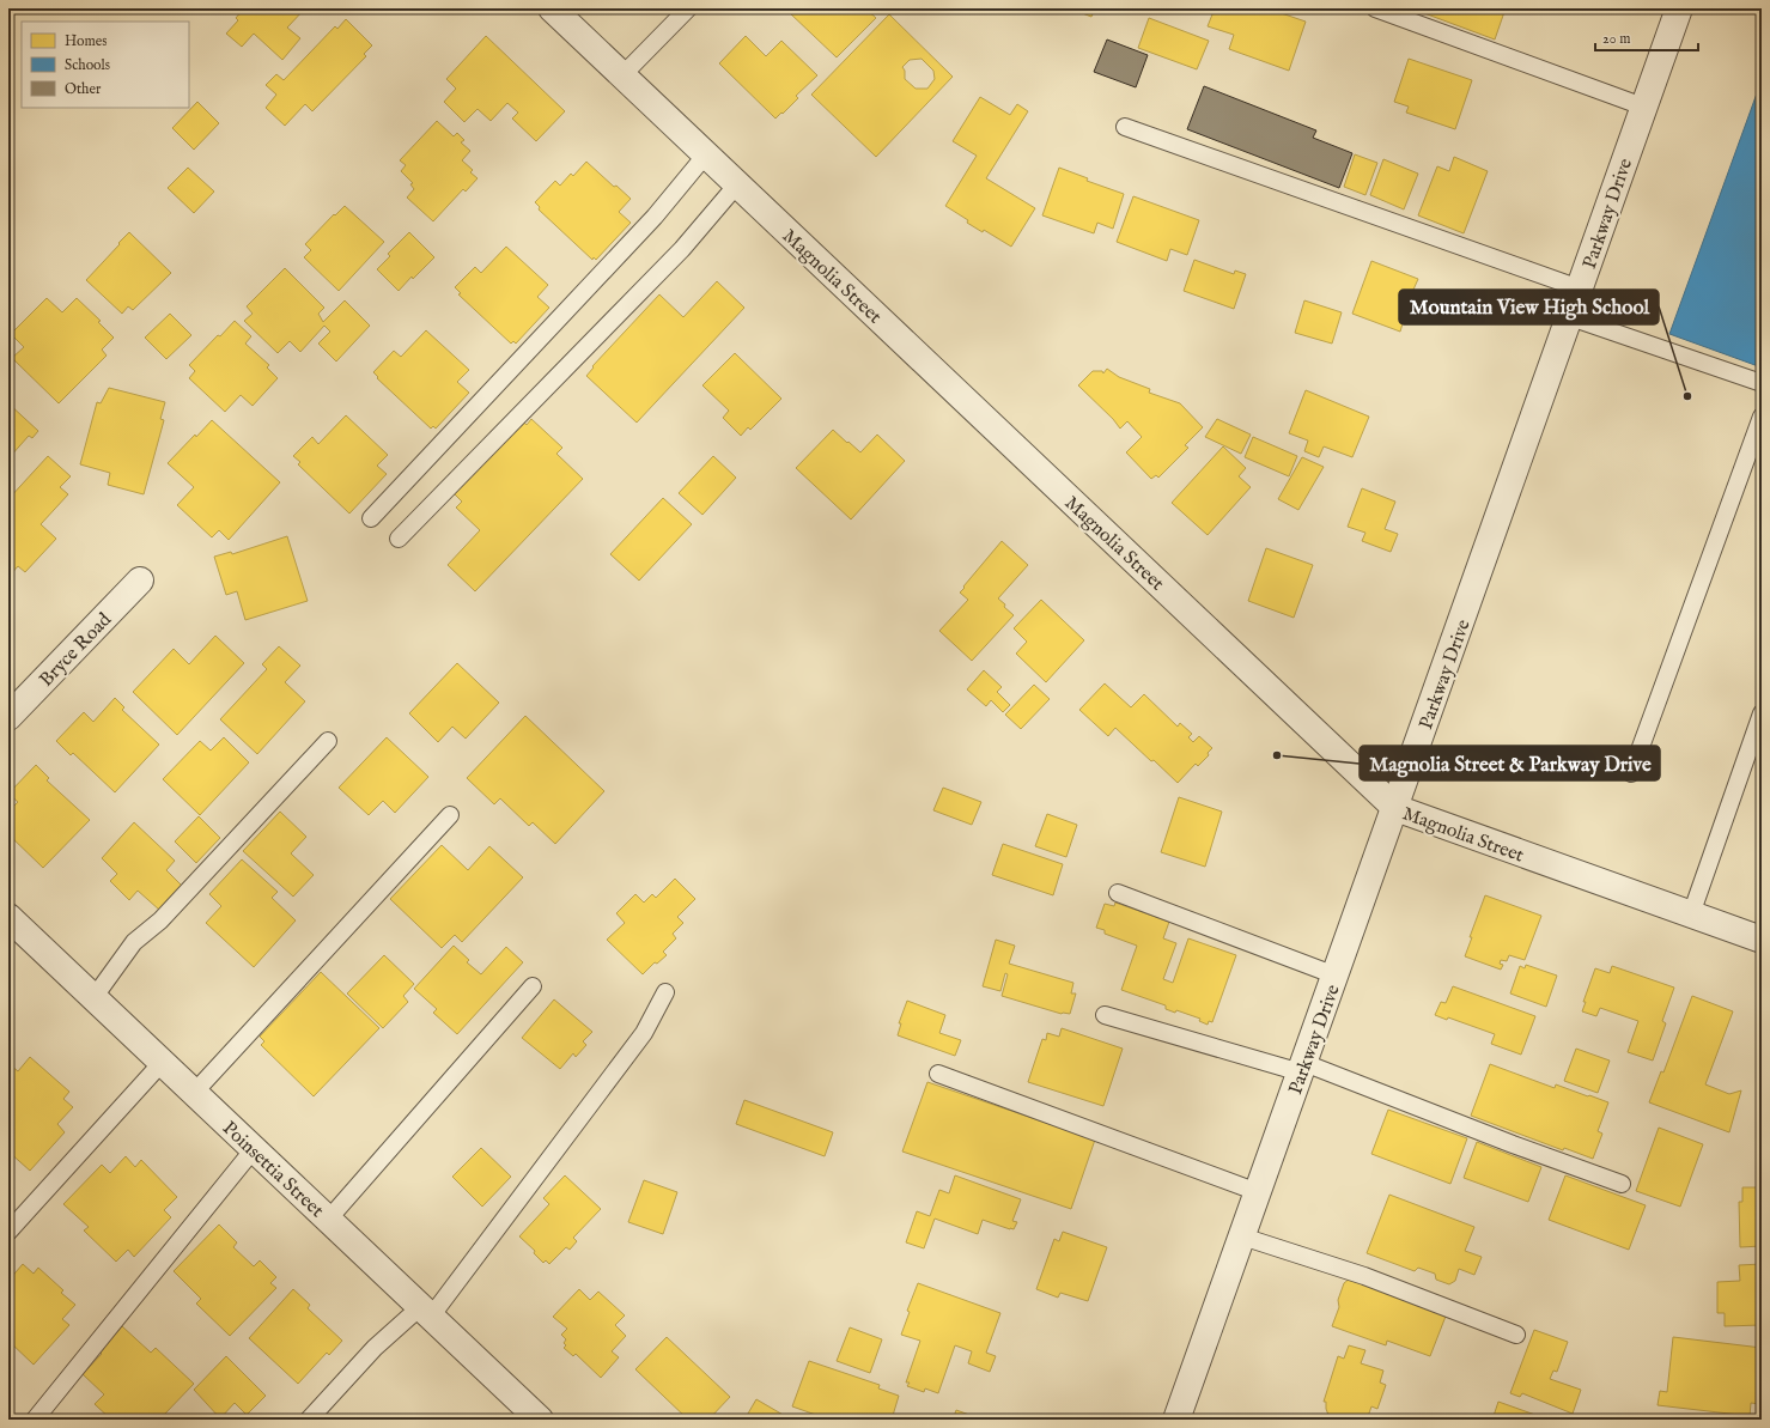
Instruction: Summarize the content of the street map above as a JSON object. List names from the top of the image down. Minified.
{"streets":{"street":["Parkway Drive","Magnolia Street","Bryce Road","Poinsettia Street"]},"crossings":[["Parkway Drive","Magnolia Street"]],"places":["Mountain View High School","Magnolia Street & Parkway Drive"],"legend":["Homes","Schools","Other"],"scale_bar":"20 m"}
